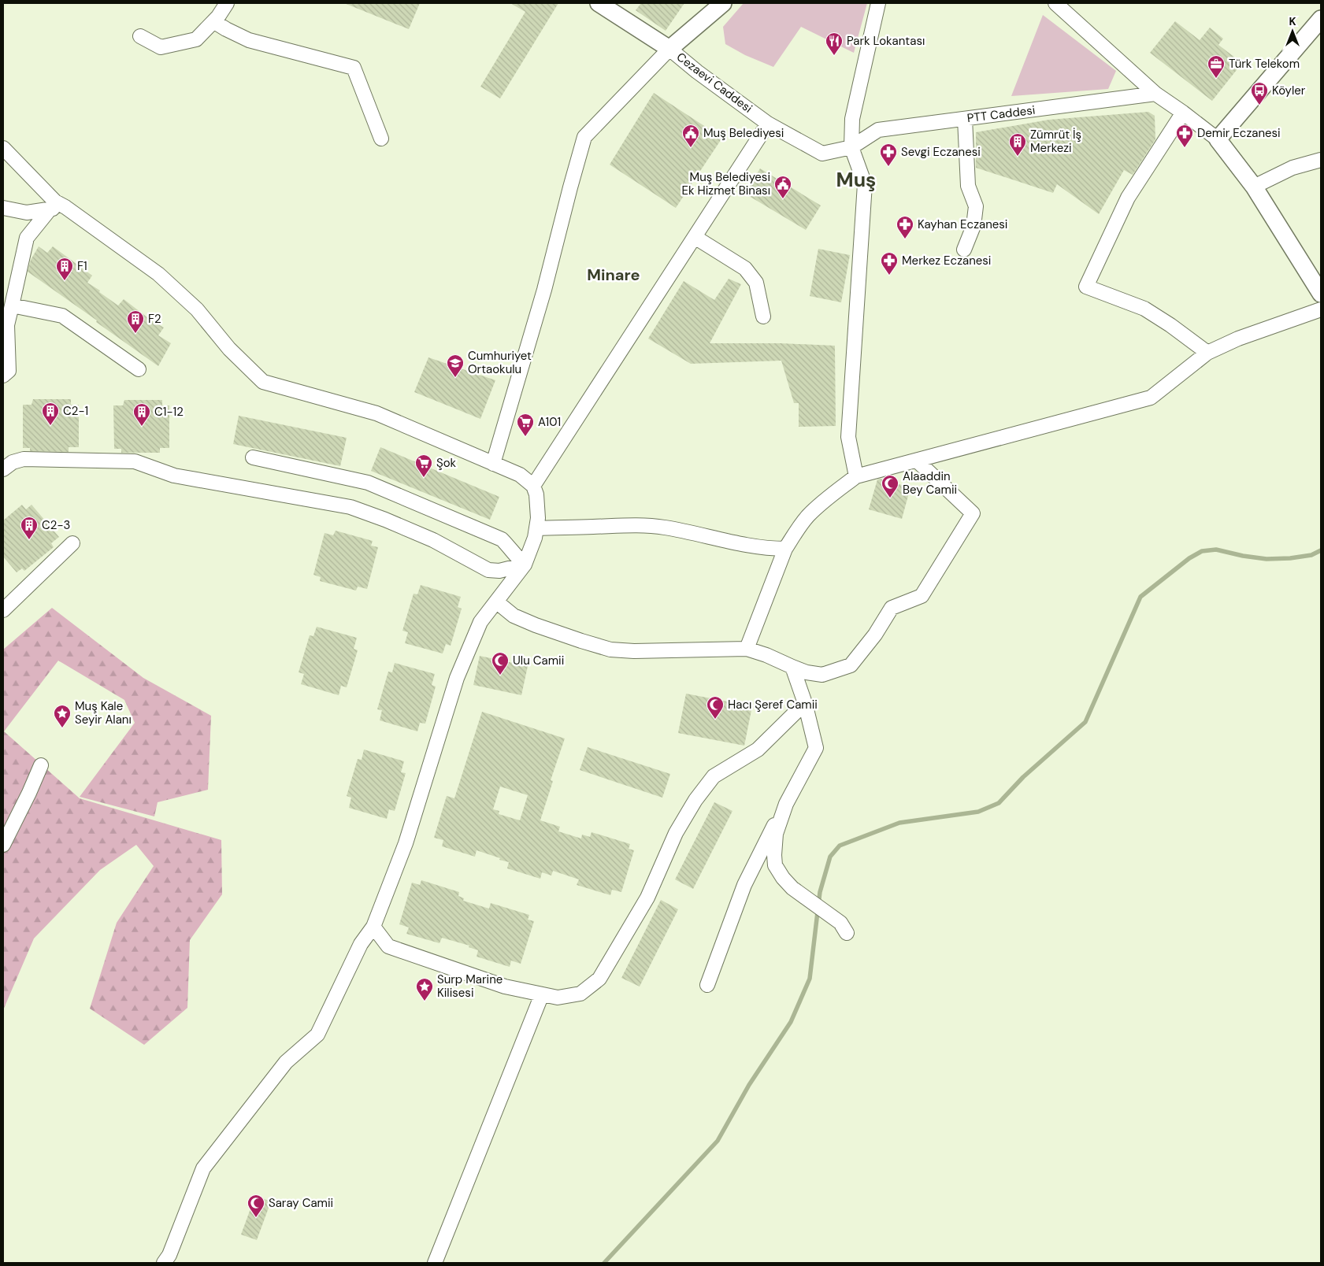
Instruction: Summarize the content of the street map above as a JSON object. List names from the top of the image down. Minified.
{"streets":{"street":["Cezaevi Caddesi","PTT Caddesi"]},"crossings":[["Cezaevi Caddesi","PTT Caddesi"]],"districts":["Muş","Minare"],"places":{"restaurant":["Park Lokantası"],"office":["Türk Telekom"],"bus stop":["Köyler"],"public building":["Muş Belediyesi","Muş Belediyesi Ek Hizmet Binası"],"pharmacy":["Demir Eczanesi","Sevgi Eczanesi","Kayhan Eczanesi","Merkez Eczanesi"],"building":["Zümrüt İş Merkezi","F1","F2","C2-1","C1-12","C2-3"],"school or university":["Cumhuriyet Ortaokulu"],"supermarket":["A101","Şok"],"mosque":["Alaaddin Bey Camii","Ulu Camii","Hacı Şeref Camii","Saray Camii"],"place":["Muş Kale Seyir Alanı","Surp Marine Kilisesi"]},"north":"top"}
